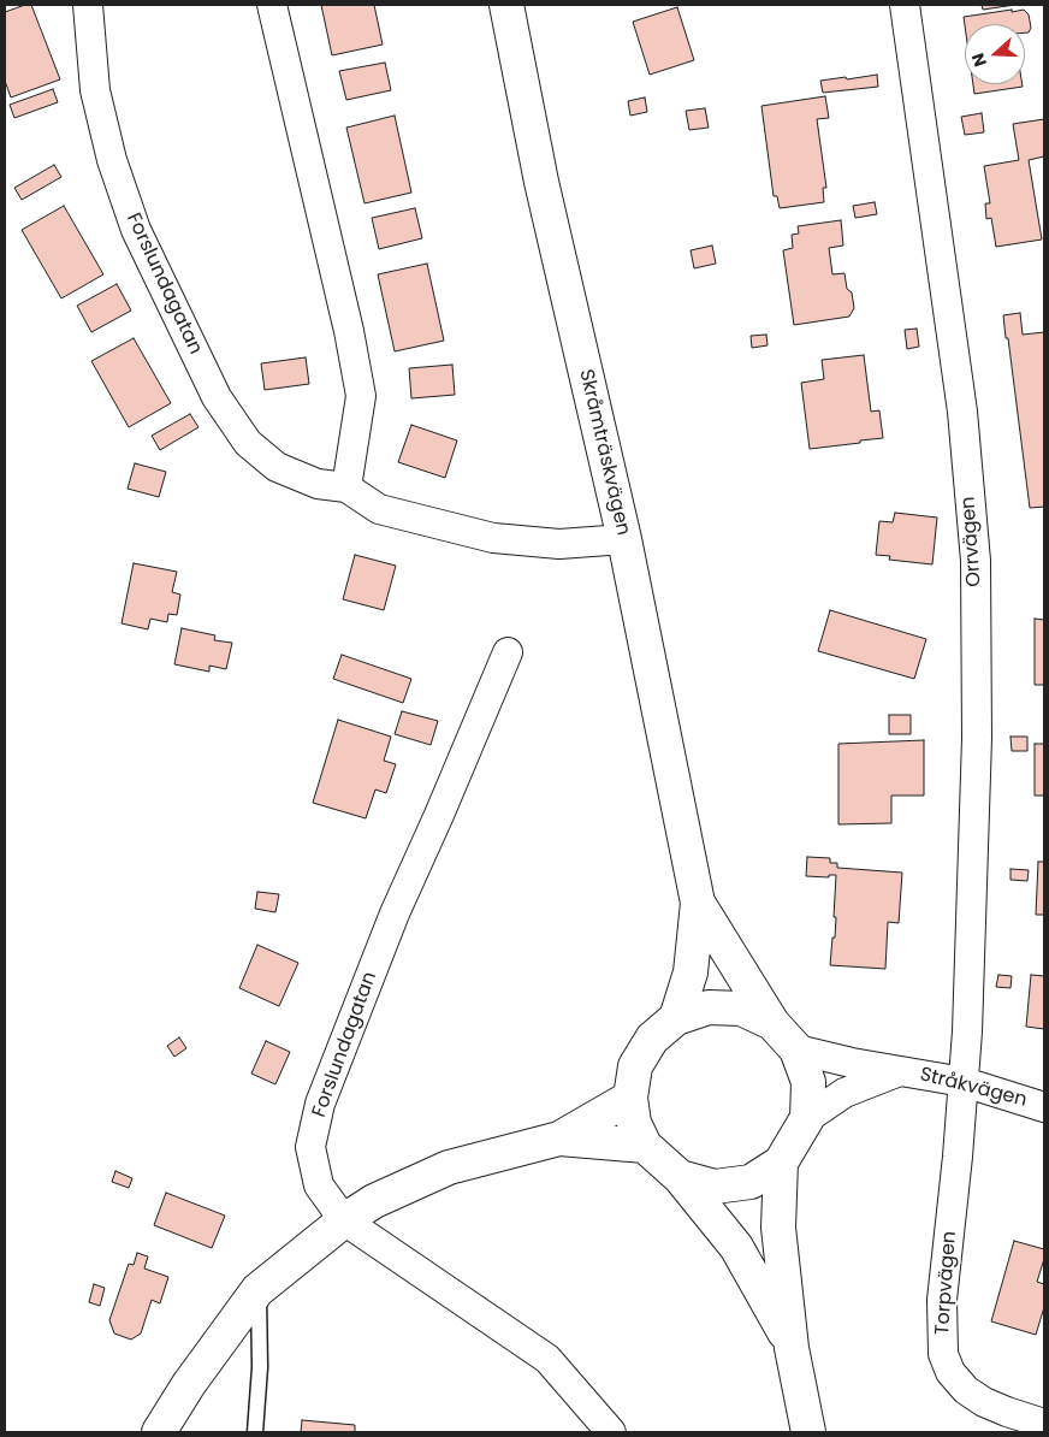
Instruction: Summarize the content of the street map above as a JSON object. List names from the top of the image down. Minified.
{"streets":{"main road":["Skråmträskvägen"],"street":["Forslundagatan","Orrvägen","Stråkvägen","Torpvägen"]},"crossings":[["Forslundagatan","Skråmträskvägen"],["Skråmträskvägen","Stråkvägen"],["Orrvägen","Stråkvägen"],["Orrvägen","Torpvägen"],["Stråkvägen","Torpvägen"]],"north":"left"}
